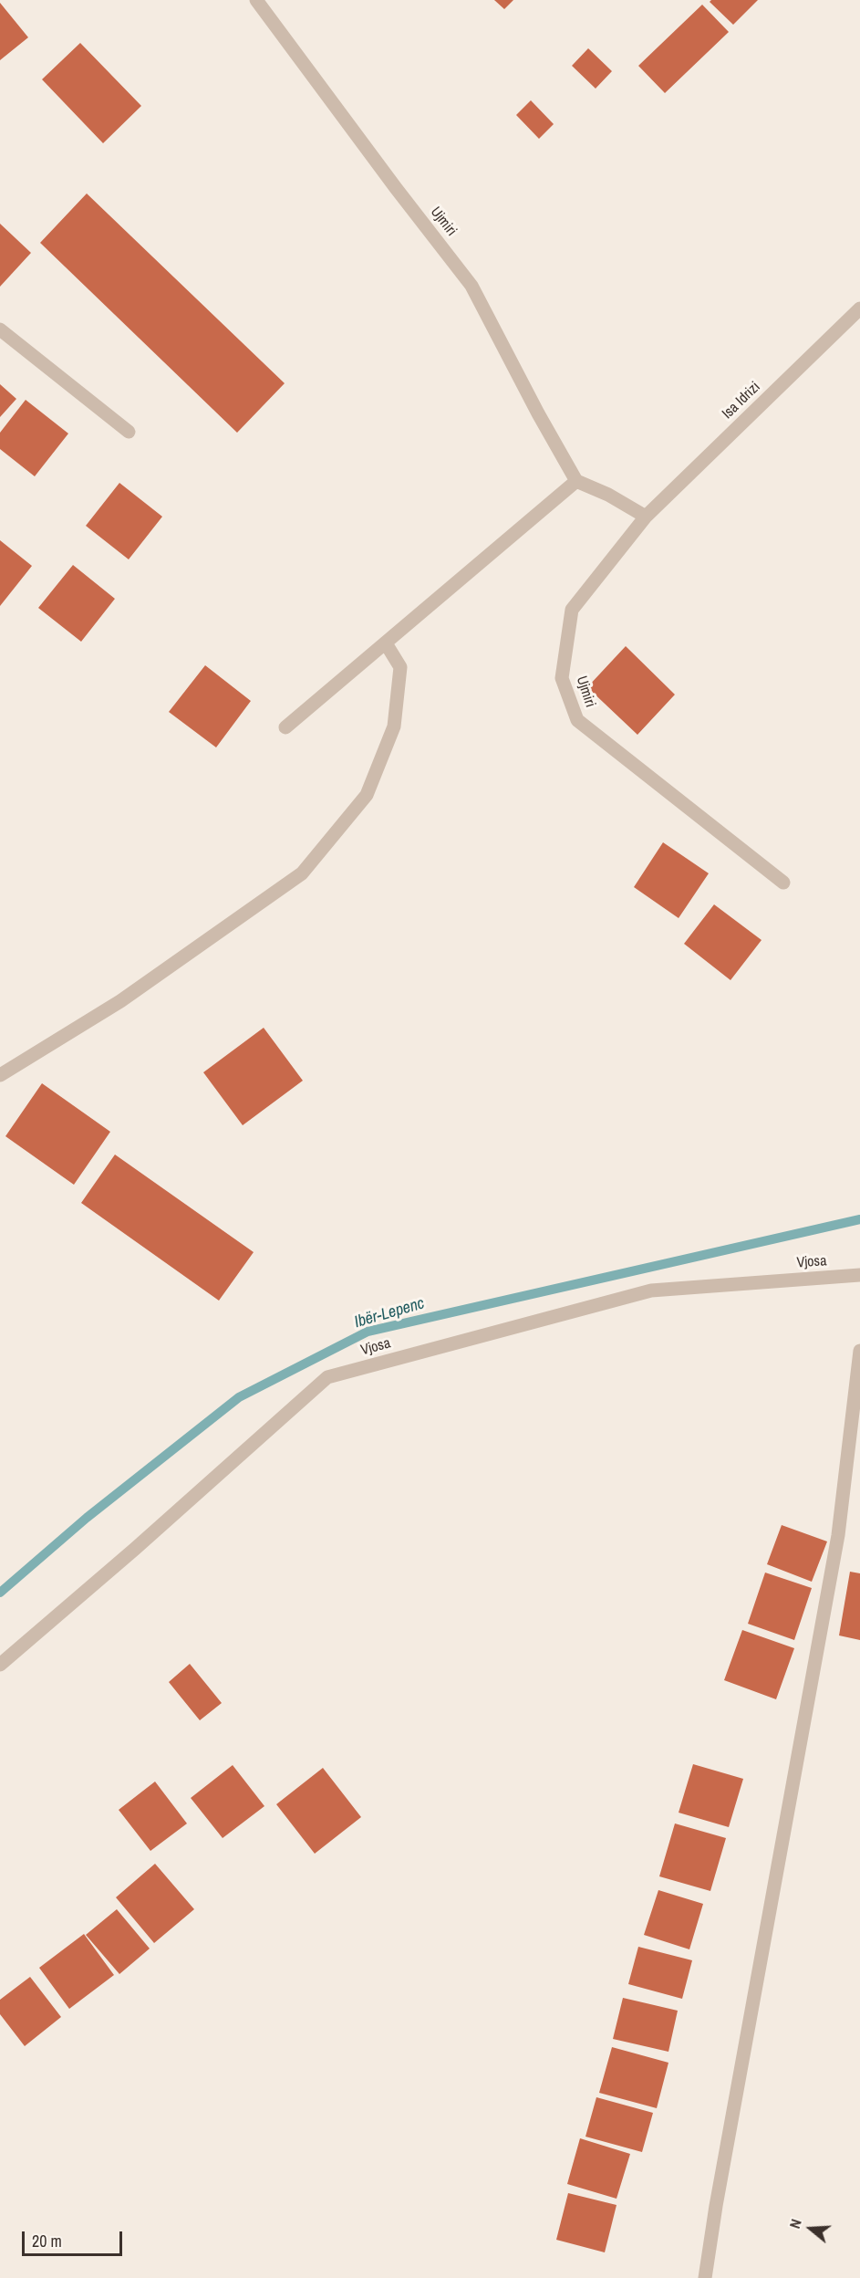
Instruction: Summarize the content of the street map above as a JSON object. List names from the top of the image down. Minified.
{"streets":{"street":["Ujmiri","Isa Idrizi","Vjosa"]},"crossings":[["Ujmiri","Isa Idrizi"]],"water":["Ibër-Lepenc"],"scale_bar":"20 m","north":"left"}
